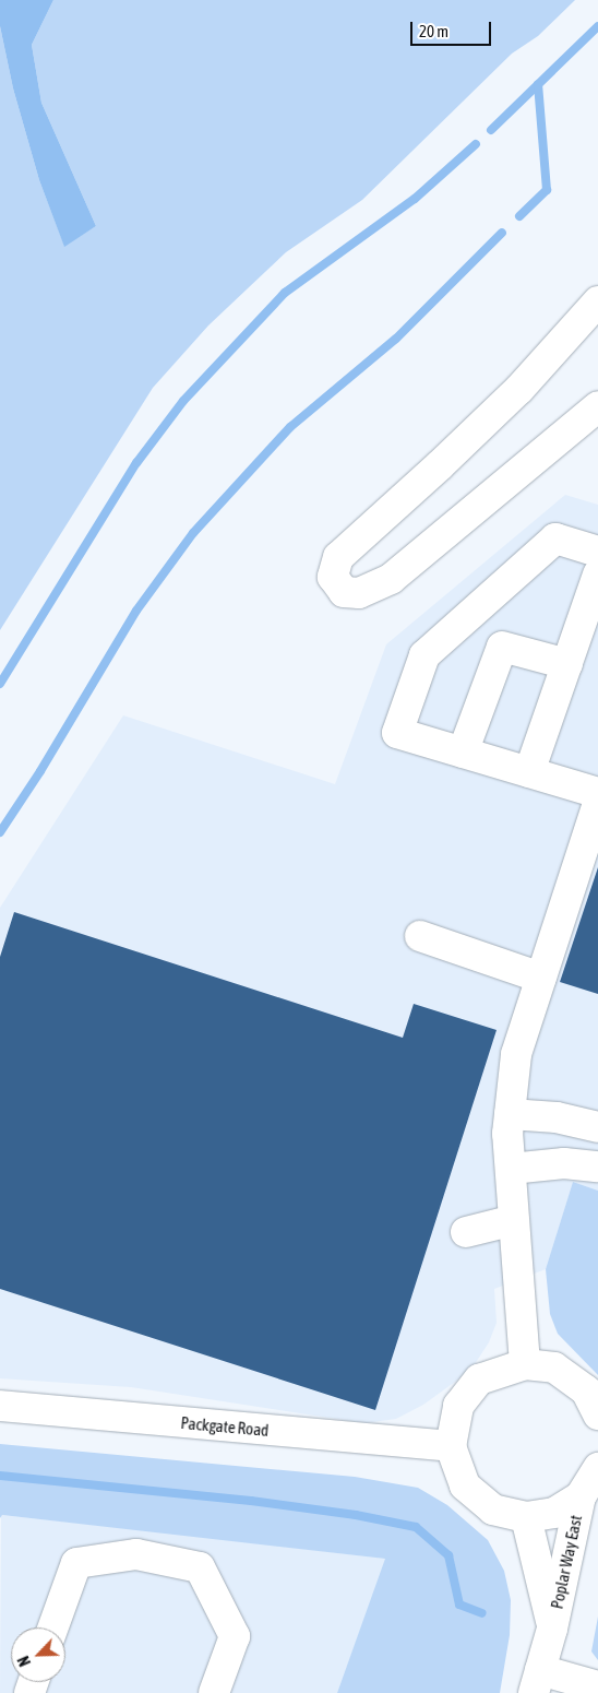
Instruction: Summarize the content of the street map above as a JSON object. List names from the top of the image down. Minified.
{"streets":{"street":["Packgate Road","Poplar Way East"]},"crossings":[["Packgate Road","Poplar Way East"]],"scale_bar":"20 m","north":"bottom left"}
